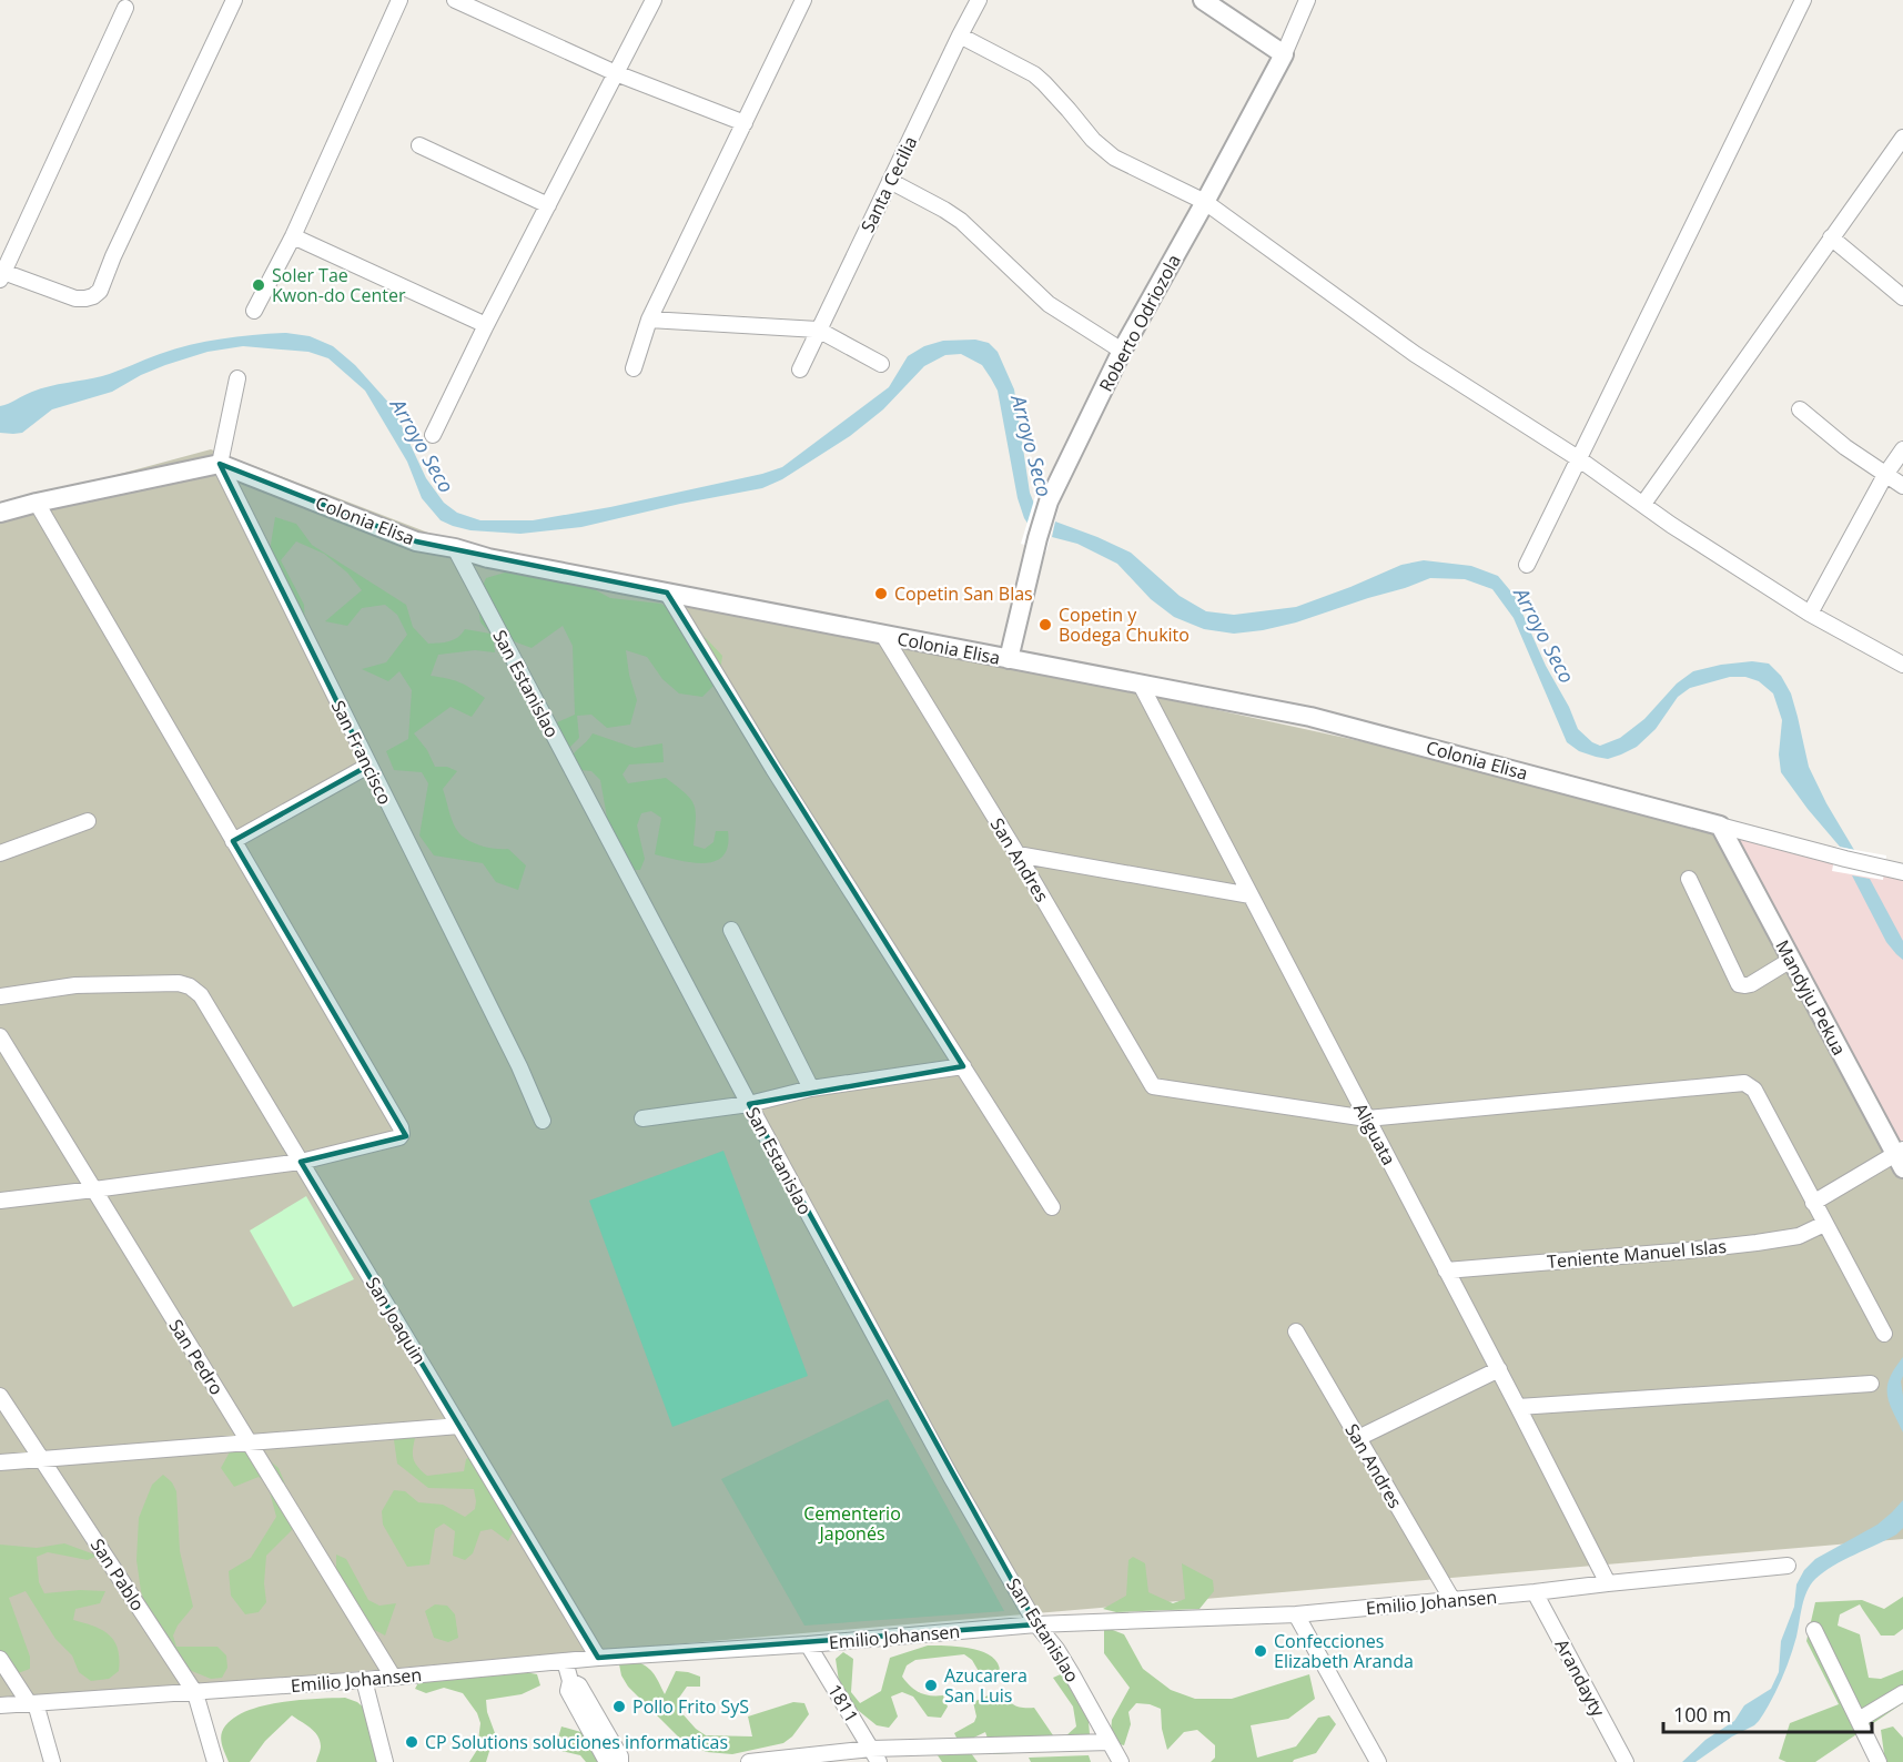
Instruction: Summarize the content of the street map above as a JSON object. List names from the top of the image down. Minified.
{"streets":{"street":["Santa Cecilia","Roberto Odriozola","Colonia Elisa","San Estanislao","San Francisco","San Andres","Mandyju Pekua","Aliguata","Teniente Manuel Islas","San Joaquin","San Pedro","San Pablo","Emilio Johansen","Arandayty","1811"]},"crossings":[["Roberto Odriozola","Colonia Elisa"],["Colonia Elisa","San Estanislao"],["Colonia Elisa","San Francisco"],["Colonia Elisa","San Andres"],["Colonia Elisa","Mandyju Pekua"],["Colonia Elisa","Aliguata"],["San Estanislao","Emilio Johansen"],["San Andres","Aliguata"],["San Andres","Emilio Johansen"],["Aliguata","Teniente Manuel Islas"],["Aliguata","Emilio Johansen"],["San Joaquin","Emilio Johansen"],["San Pedro","Emilio Johansen"],["San Pablo","Emilio Johansen"],["Emilio Johansen","Arandayty"],["Emilio Johansen","1811"]],"water":["Arroyo Seco"],"parks":["Cementerio Japonés"],"places":["Soler Tae Kwon-do Center","Copetin San Blas","Copetin y Bodega Chukito","Confecciones Elizabeth Aranda","Azucarera San Luis","Pollo Frito SyS","CP Solutions soluciones informaticas"],"scale_bar":"100 m"}
